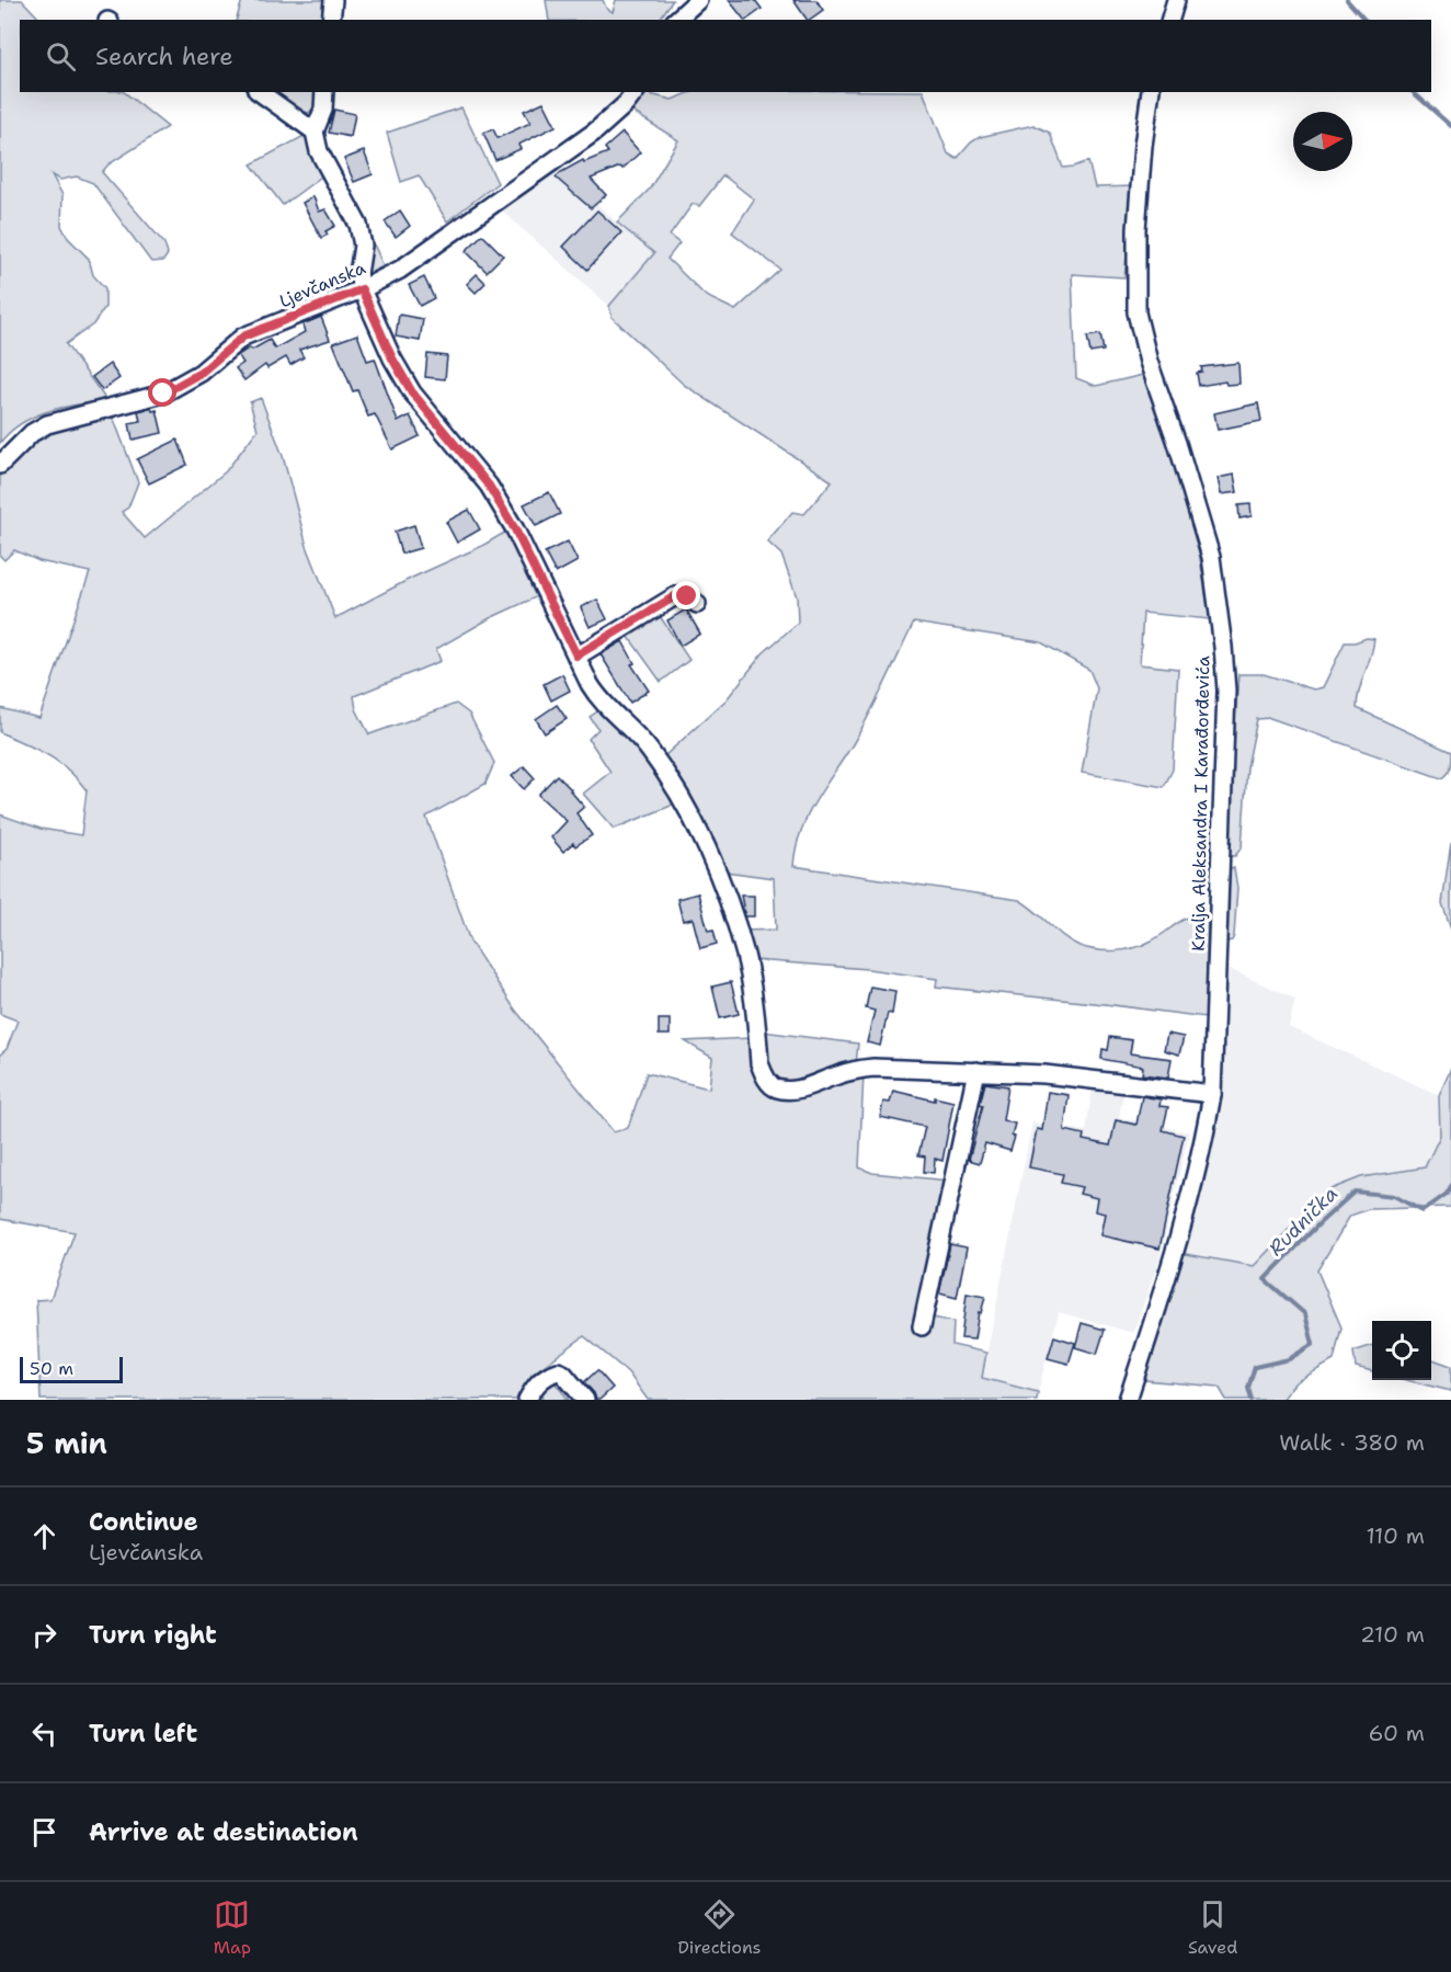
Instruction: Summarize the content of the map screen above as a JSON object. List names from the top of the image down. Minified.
{"streets":{"street":["Ljevčanska","Kralja Aleksandra I Karađorđevića"]},"water":["Rudnička"],"scale_bar":"50 m","north":"right","page":{"search":"Search here","scale":"50 m","heading":["5 min","Walk · 380 m"],"list":[["Continue","Ljevčanska","110 m"],["Turn right","210 m"],["Turn left","60 m"],"Arrive at destination"],"nav":["Map","Directions","Saved"]}}
